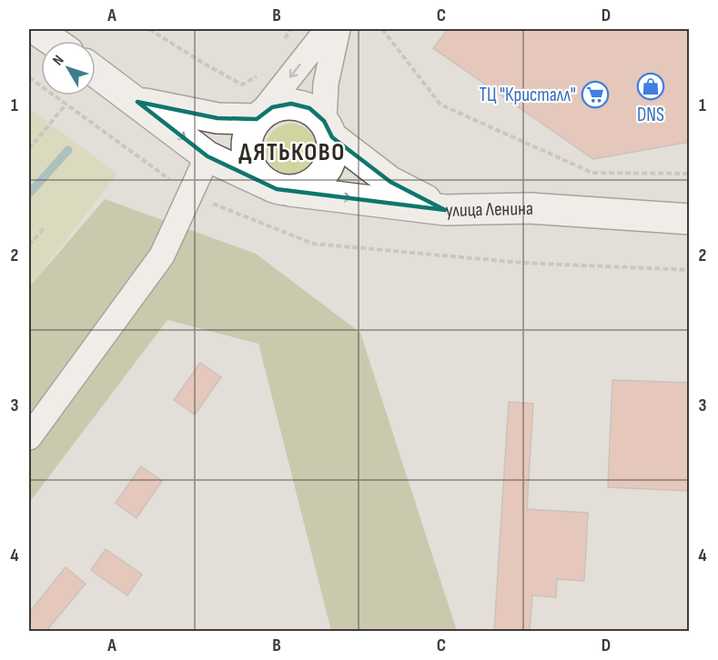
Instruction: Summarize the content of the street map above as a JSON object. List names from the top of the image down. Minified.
{"streets":{"main road":["улица Ленина"]},"districts":["ДЯТЬКОВО"],"places":{"shop":["DNS"],"supermarket":["ТЦ \"Кристалл\""]},"north":"top left","grid":{"columns":["A","B","C","D"],"rows":["1","2","3","4"]}}
